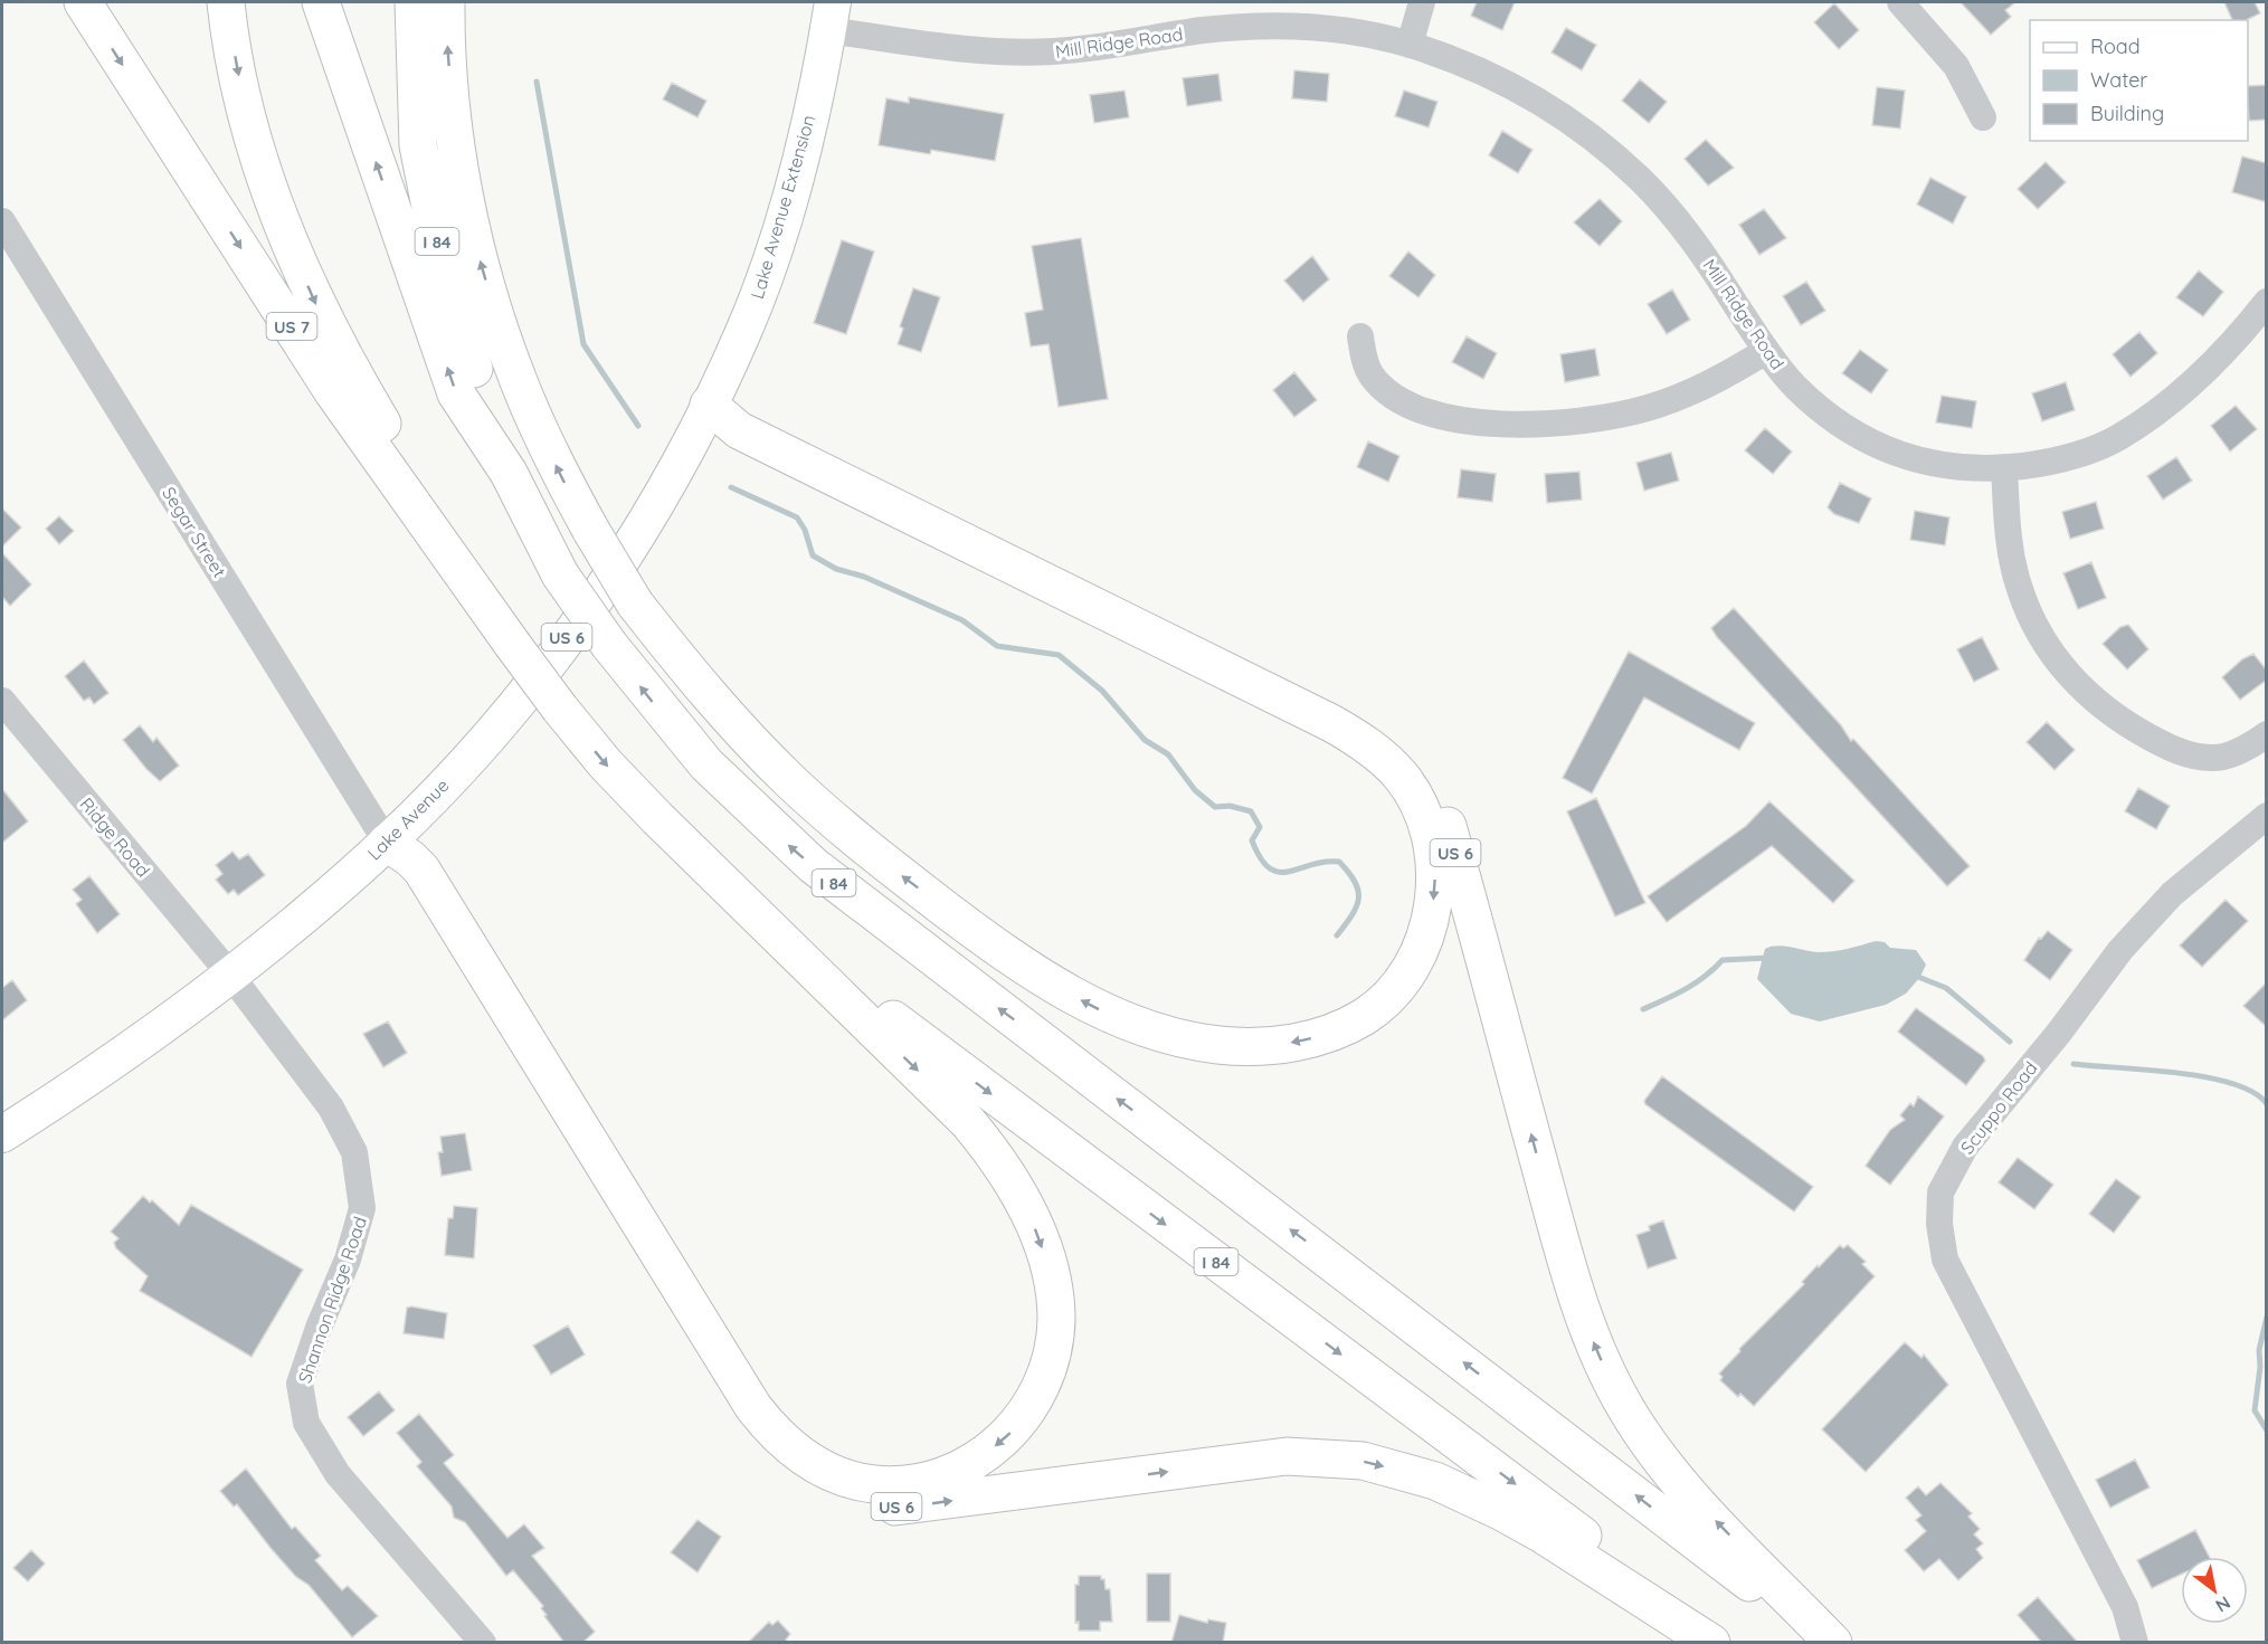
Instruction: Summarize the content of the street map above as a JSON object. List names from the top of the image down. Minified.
{"streets":{"highway":["I 84","US 7","US 6"],"main road":["Lake Avenue Extension","Lake Avenue"],"street":["Mill Ridge Road","Segar Street","Ridge Road","Scuppo Road","Shannon Ridge Road"]},"crossings":[["Mill Ridge Road","Lake Avenue Extension"],["Lake Avenue Extension","US 6"],["Lake Avenue Extension","Lake Avenue"],["I 84","US 7"],["Segar Street","US 6"],["Segar Street","Lake Avenue"],["US 6","Lake Avenue"],["Lake Avenue","Ridge Road"],["Lake Avenue","Shannon Ridge Road"],["Ridge Road","Shannon Ridge Road"]],"legend":["Road","Water","Building"],"north":"bottom right"}
